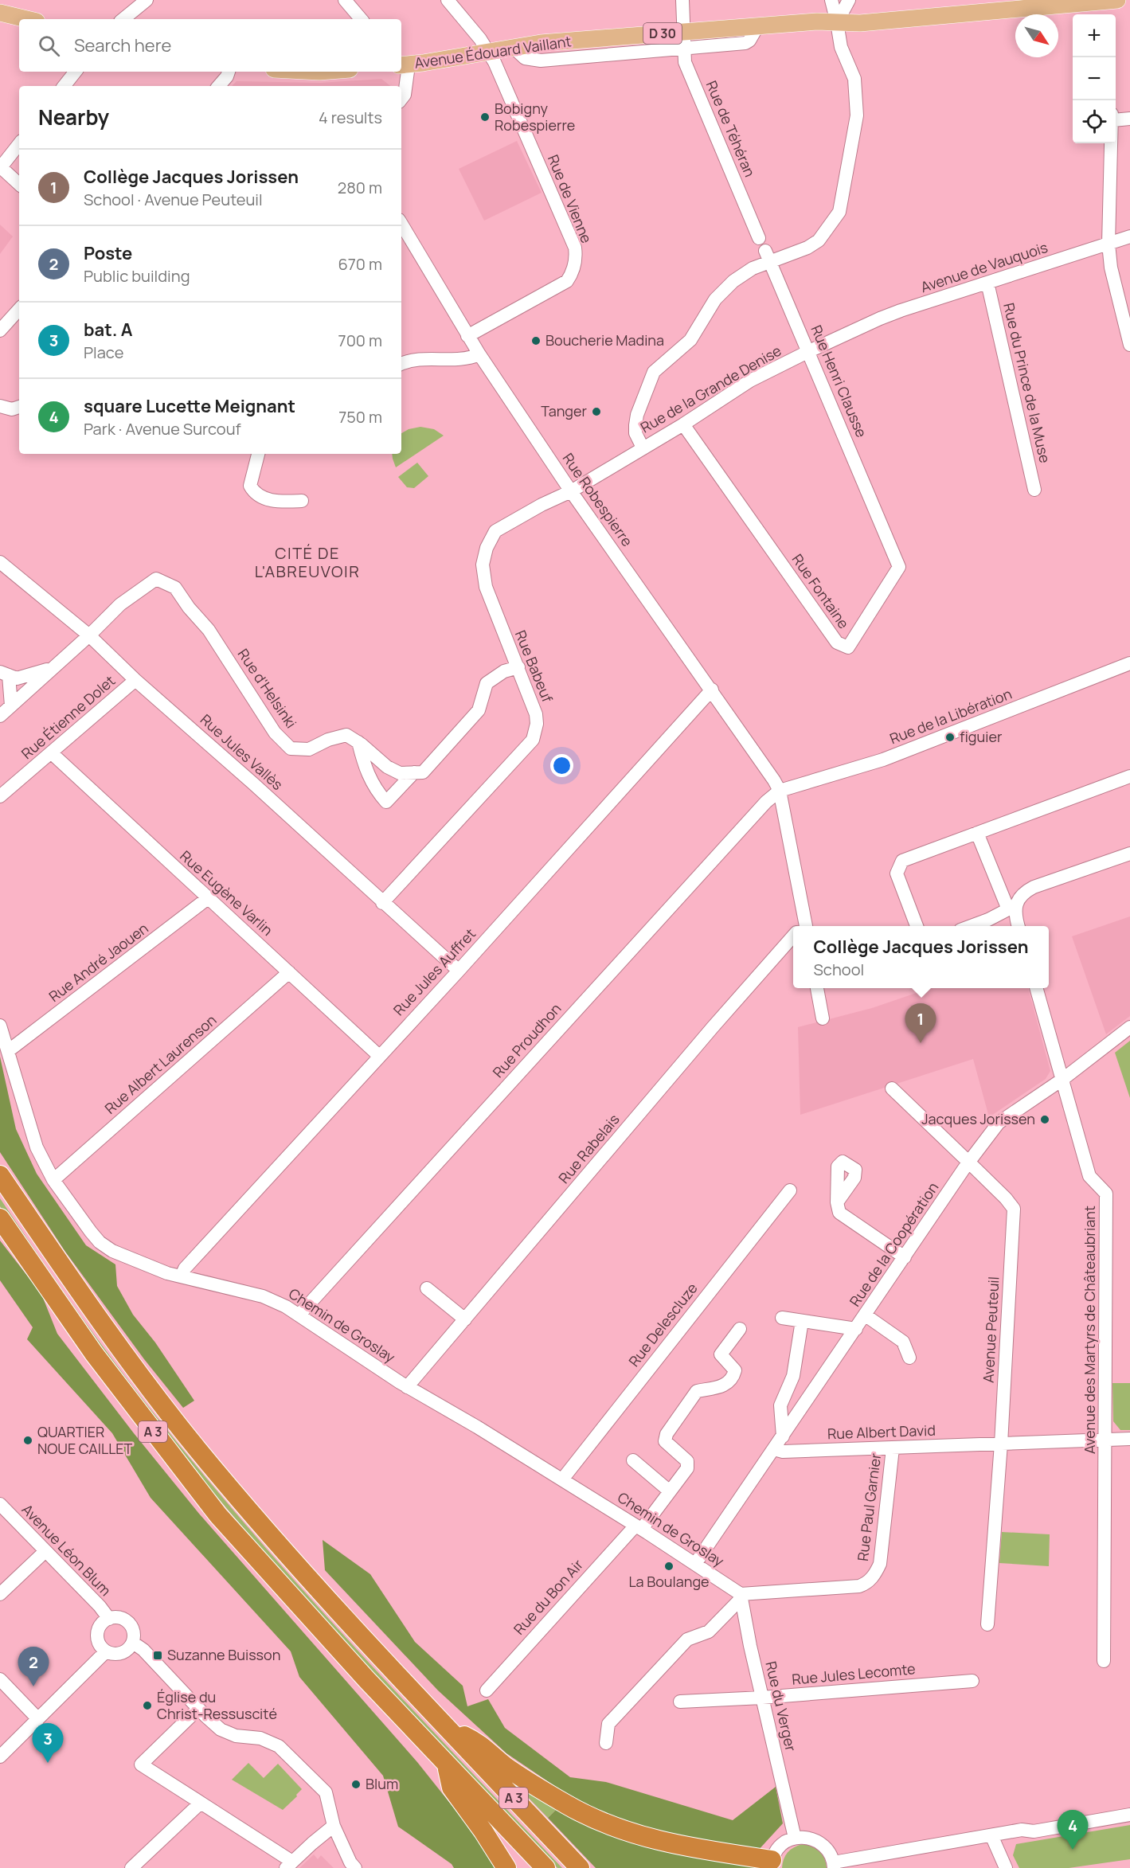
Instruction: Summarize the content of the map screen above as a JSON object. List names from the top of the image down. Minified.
{"streets":{"highway":["A 3"],"main road":["D 30","Avenue Édouard Vaillant"],"street":["Rue de Téhéran","Rue de Vienne","Avenue de Vauquois","Rue Henri Clausse","Rue du Prince de la Muse","Rue de la Grande Denise","Rue Robespierre","Rue Fontaine","Rue Babeuf","Rue d'Helsinki","Rue de la Libération","Rue Étienne Dolet","Rue Jules Vallès","Rue Eugène Varlin","Rue André Jaouen","Rue Jules Auffret","Rue Proudhon","Rue Albert Laurenson","Rue Rabelais","Rue de la Coopération","Rue Delescluze","Chemin de Groslay","Avenue Peuteuil","Avenue des Martyrs de Châteaubriant","Rue Albert David","Rue Paul Garnier","Avenue Léon Blum","Rue du Bon Air","Rue Jules Lecomte","Rue du Verger"]},"crossings":[["D 30","Avenue Édouard Vaillant"],["Avenue Édouard Vaillant","Rue de Téhéran"],["Avenue Édouard Vaillant","Rue de Vienne"],["Rue de Vienne","Rue Robespierre"],["Avenue de Vauquois","Rue du Prince de la Muse"],["Avenue de Vauquois","Rue de la Grande Denise"],["Rue Henri Clausse","Rue de la Grande Denise"],["Rue Henri Clausse","Rue Fontaine"],["Rue de la Grande Denise","Rue Robespierre"],["Rue de la Grande Denise","Rue Fontaine"],["Rue de la Grande Denise","Rue Babeuf"],["Rue Robespierre","Rue Babeuf"],["Rue Robespierre","Rue de la Libération"],["Rue Robespierre","Rue Jules Auffret"],["Rue Robespierre","Rue Proudhon"],["Rue Babeuf","Rue Jules Vallès"],["Rue d'Helsinki","Rue Jules Vallès"],["Rue de la Libération","Rue Proudhon"],["Rue Étienne Dolet","Rue Jules Vallès"],["Rue Étienne Dolet","Rue Eugène Varlin"],["Rue Jules Vallès","Rue Jules Auffret"],["Rue Eugène Varlin","Rue André Jaouen"],["Rue Eugène Varlin","Rue Jules Auffret"],["Rue Eugène Varlin","Rue Albert Laurenson"],["Rue André Jaouen","Chemin de Groslay"],["Rue Jules Auffret","Chemin de Groslay"],["Rue Proudhon","Chemin de Groslay"],["Rue Albert Laurenson","Chemin de Groslay"],["Rue Rabelais","Chemin de Groslay"],["Rue de la Coopération","Avenue Peuteuil"],["Rue de la Coopération","Avenue des Martyrs de Châteaubriant"],["Rue de la Coopération","Rue Albert David"],["Rue Delescluze","Chemin de Groslay"],["Chemin de Groslay","Rue Paul Garnier"],["Chemin de Groslay","Rue du Bon Air"],["Chemin de Groslay","Rue du Verger"],["Avenue Peuteuil","Rue Albert David"],["Avenue des Martyrs de Châteaubriant","Rue Albert David"],["Rue Albert David","Rue Paul Garnier"],["Rue Paul Garnier","Rue du Verger"],["Rue Jules Lecomte","Rue du Verger"]],"districts":["CITÉ DE L'ABREUVOIR"],"places":{"other":["Bobigny Robespierre","Boucherie Madina","Tanger","figuier","Jacques Jorissen","QUARTIER NOUE CAILLET","La Boulange","Église du Christ-Ressuscité","Blum"],"transit":["Suzanne Buisson"]},"north":"bottom right","page":{"map_buttons":["+","−"],"search":"Search here","heading":["Nearby","4 results"],"list":[{"mark":"1","name":"Collège Jacques Jorissen","note":"School · Avenue Peuteuil","value":"280 m"},{"mark":"2","name":"Poste","note":"Public building","value":"670 m"},{"mark":"3","name":"bat. A","note":"Place","value":"700 m"},{"mark":"4","name":"square Lucette Meignant","note":"Park · Avenue Surcouf","value":"750 m"}],"popup":["Collège Jacques Jorissen","School"],"pins":["1","2","3","4"]}}
